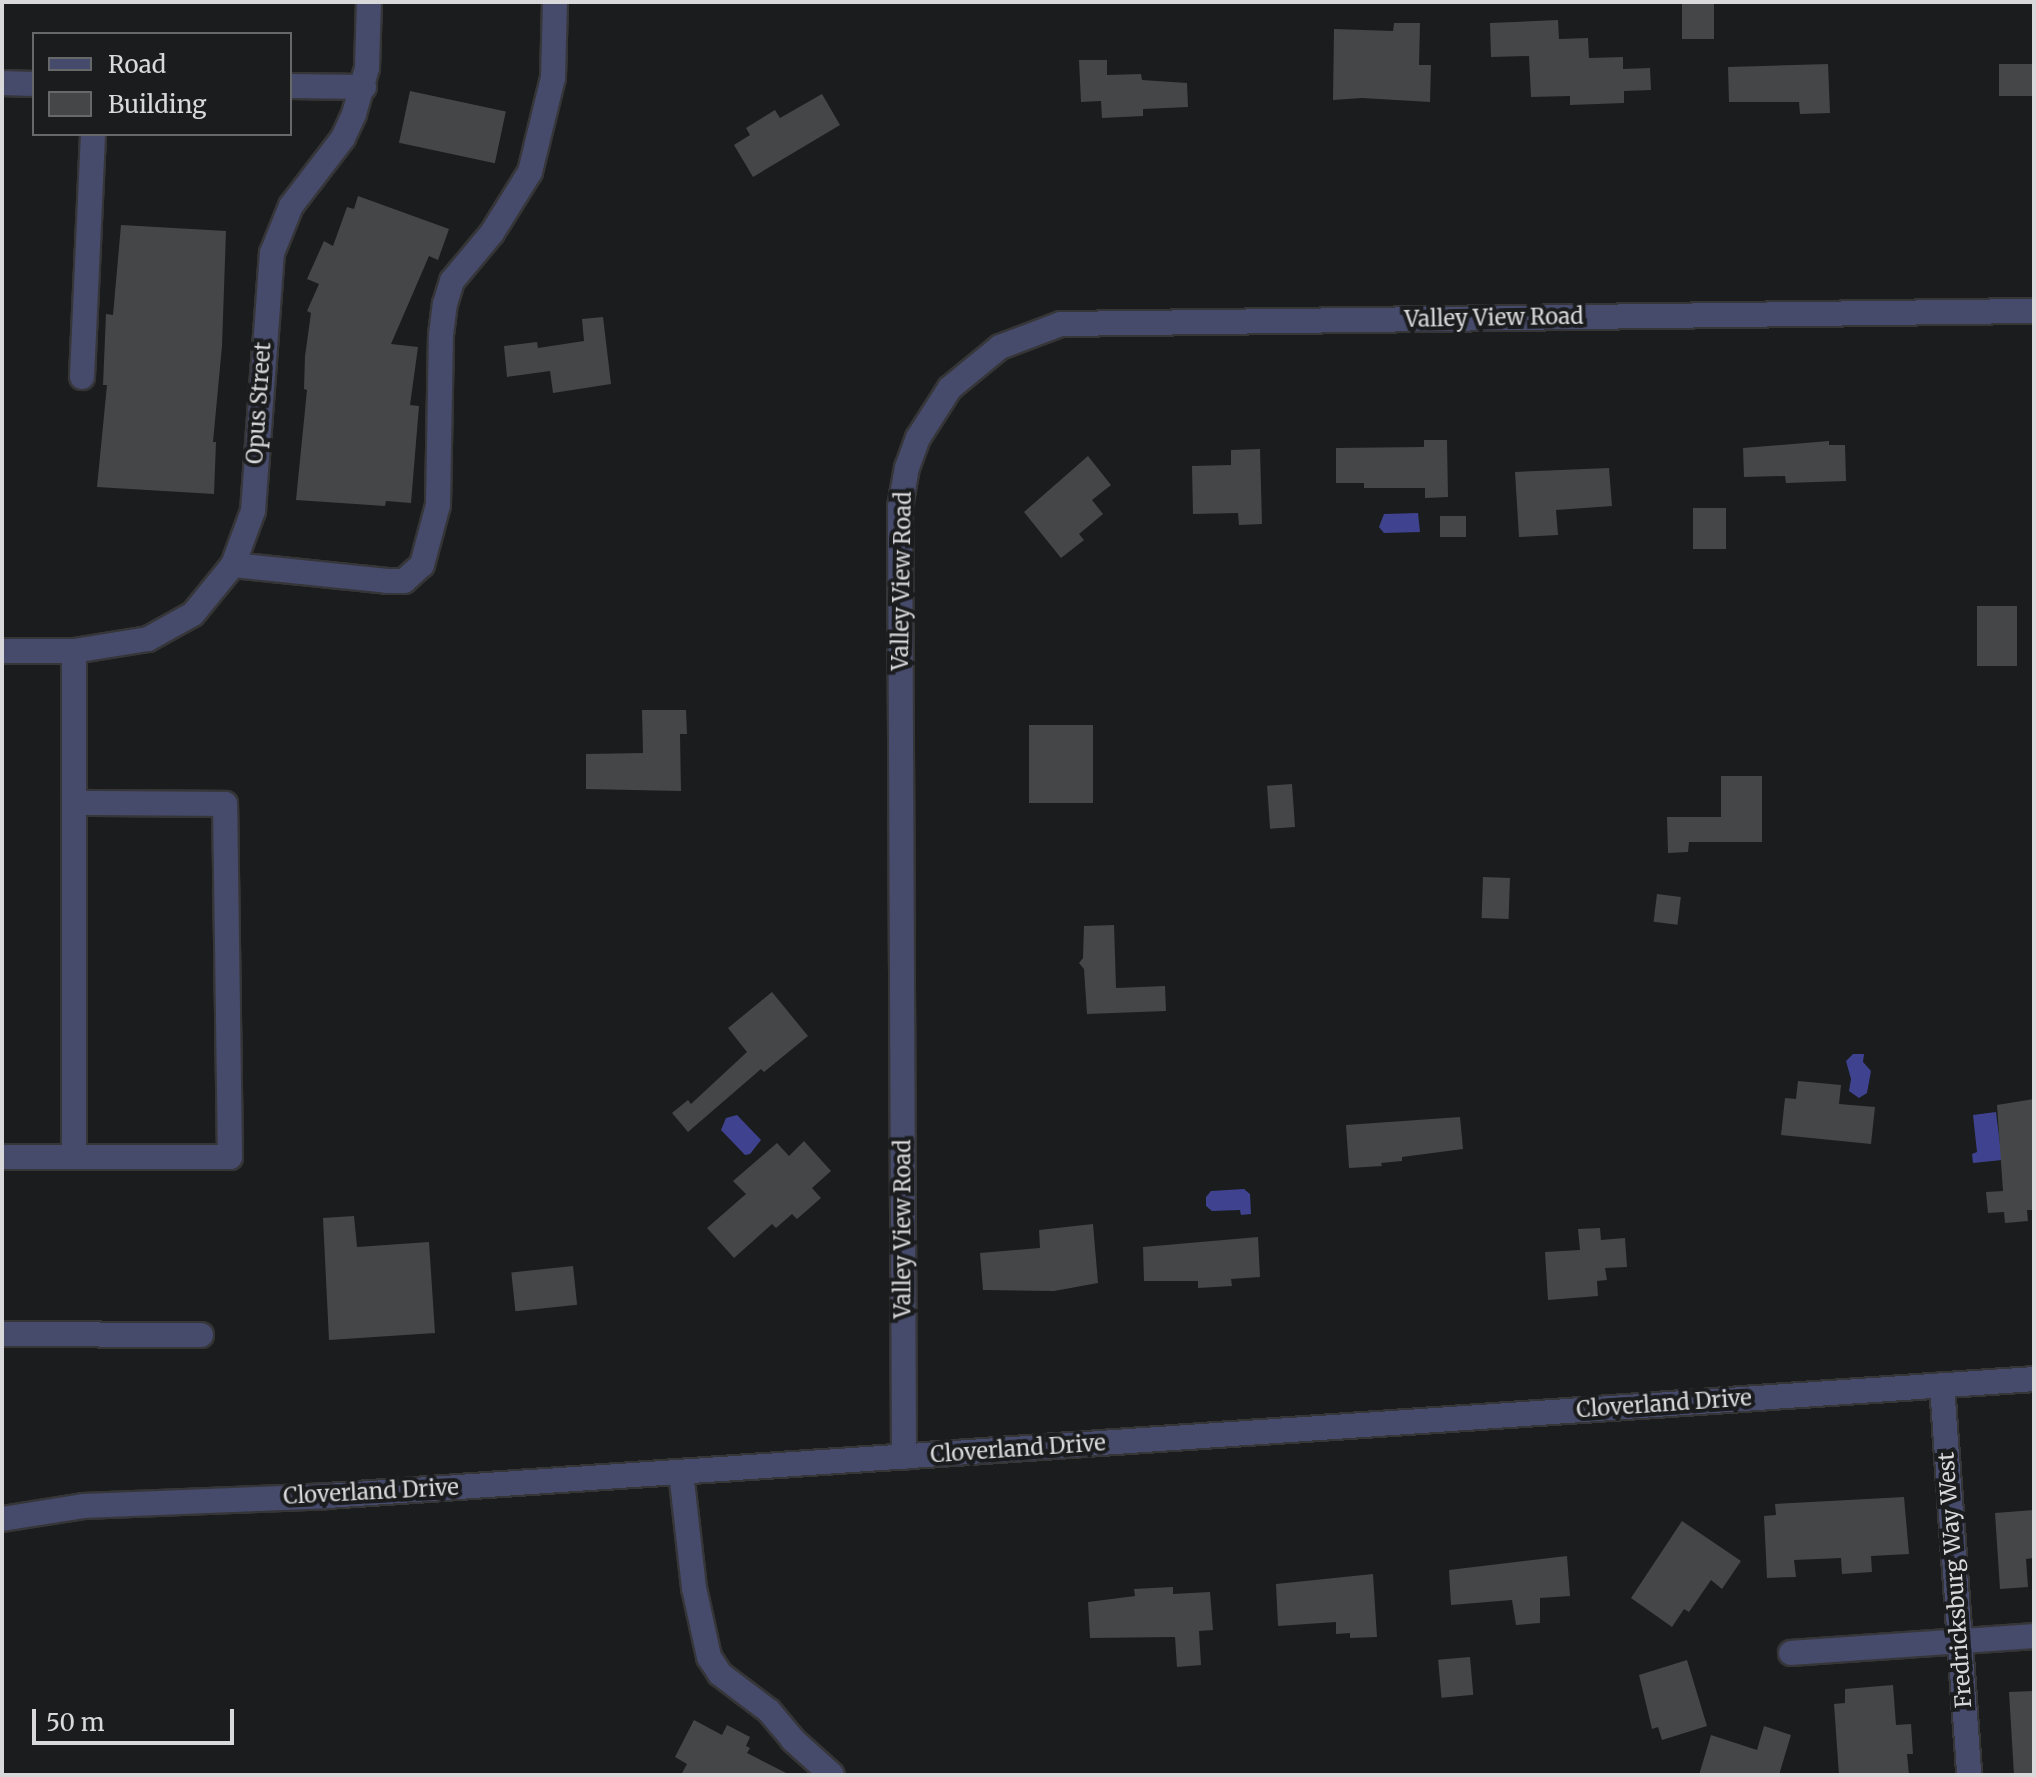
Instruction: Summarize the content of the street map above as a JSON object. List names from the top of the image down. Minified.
{"streets":{"street":["Valley View Road","Opus Street","Cloverland Drive","Fredricksburg Way West"]},"crossings":[["Valley View Road","Cloverland Drive"],["Cloverland Drive","Fredricksburg Way West"]],"legend":["Road","Building"],"scale_bar":"50 m"}
